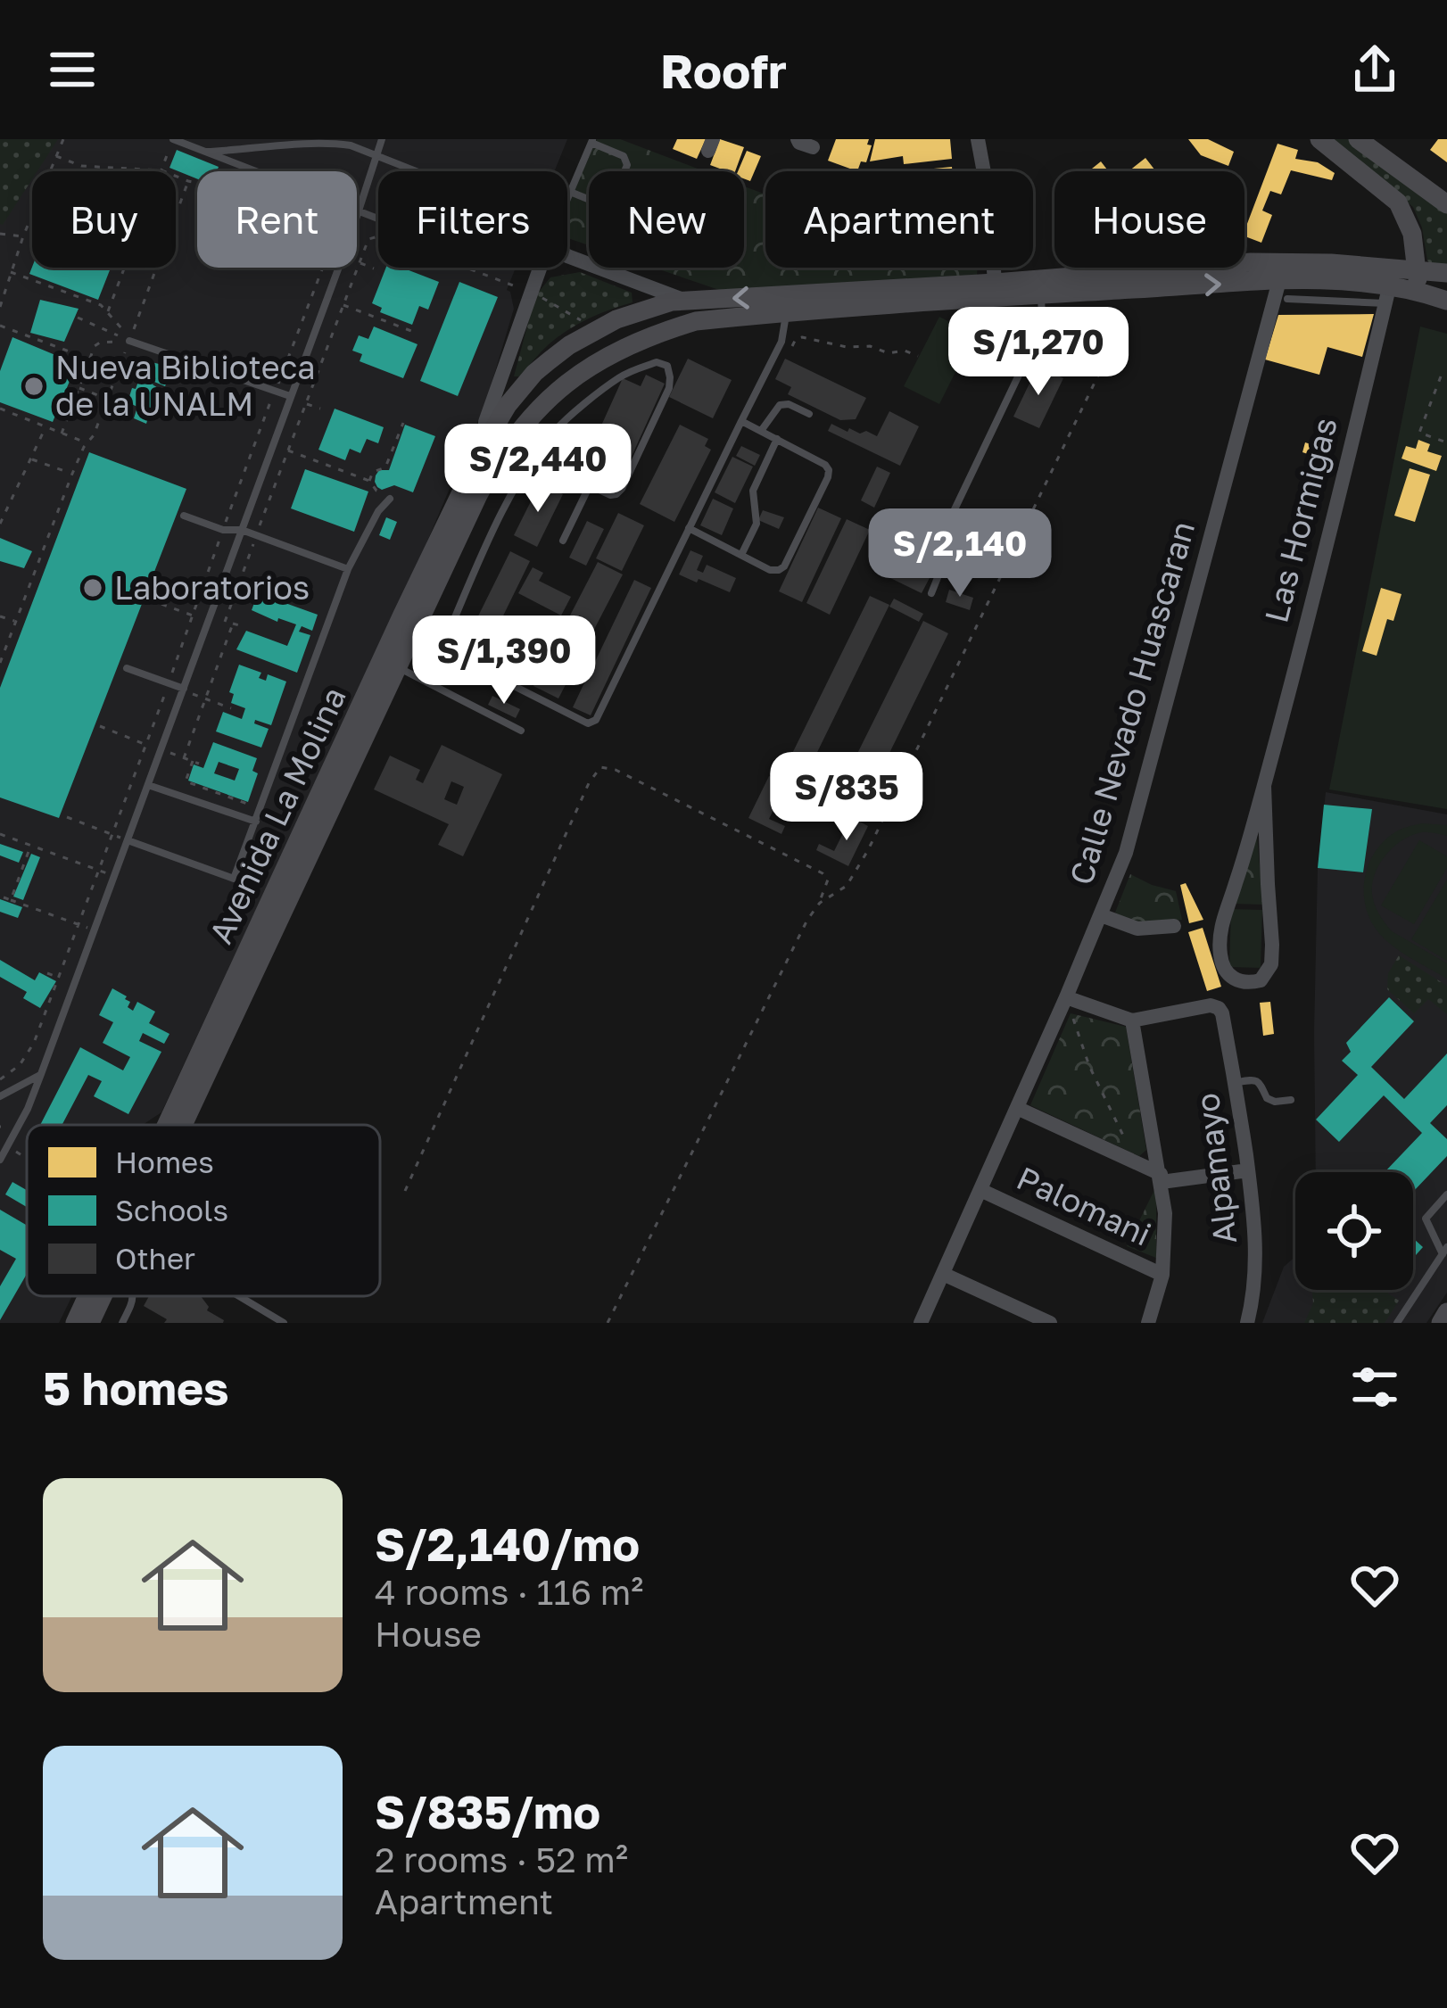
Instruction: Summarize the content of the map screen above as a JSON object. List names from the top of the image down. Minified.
{"streets":{"main road":["Avenida La Molina"],"street":["Las Hormigas","Calle Nevado Huascaran","Alpamayo","Palomani"]},"crossings":[["Las Hormigas","Avenida La Molina"],["Calle Nevado Huascaran","Avenida La Molina"],["Calle Nevado Huascaran","Palomani"]],"places":["Nueva Biblioteca de la UNALM","Laboratorios"],"legend":["Homes","Schools","Other"],"page":{"header":"Roofr","chip":["Buy","Rent","Filters","New","Apartment","House"],"price":["S/1,270","S/2,440","S/2,140","S/1,390","S/835"],"heading":"5 homes","list":[{"name":"S/2,140/mo","note":"4 rooms · 116 m² · House"},{"name":"S/835/mo","note":"2 rooms · 52 m² · Apartment"}]}}
